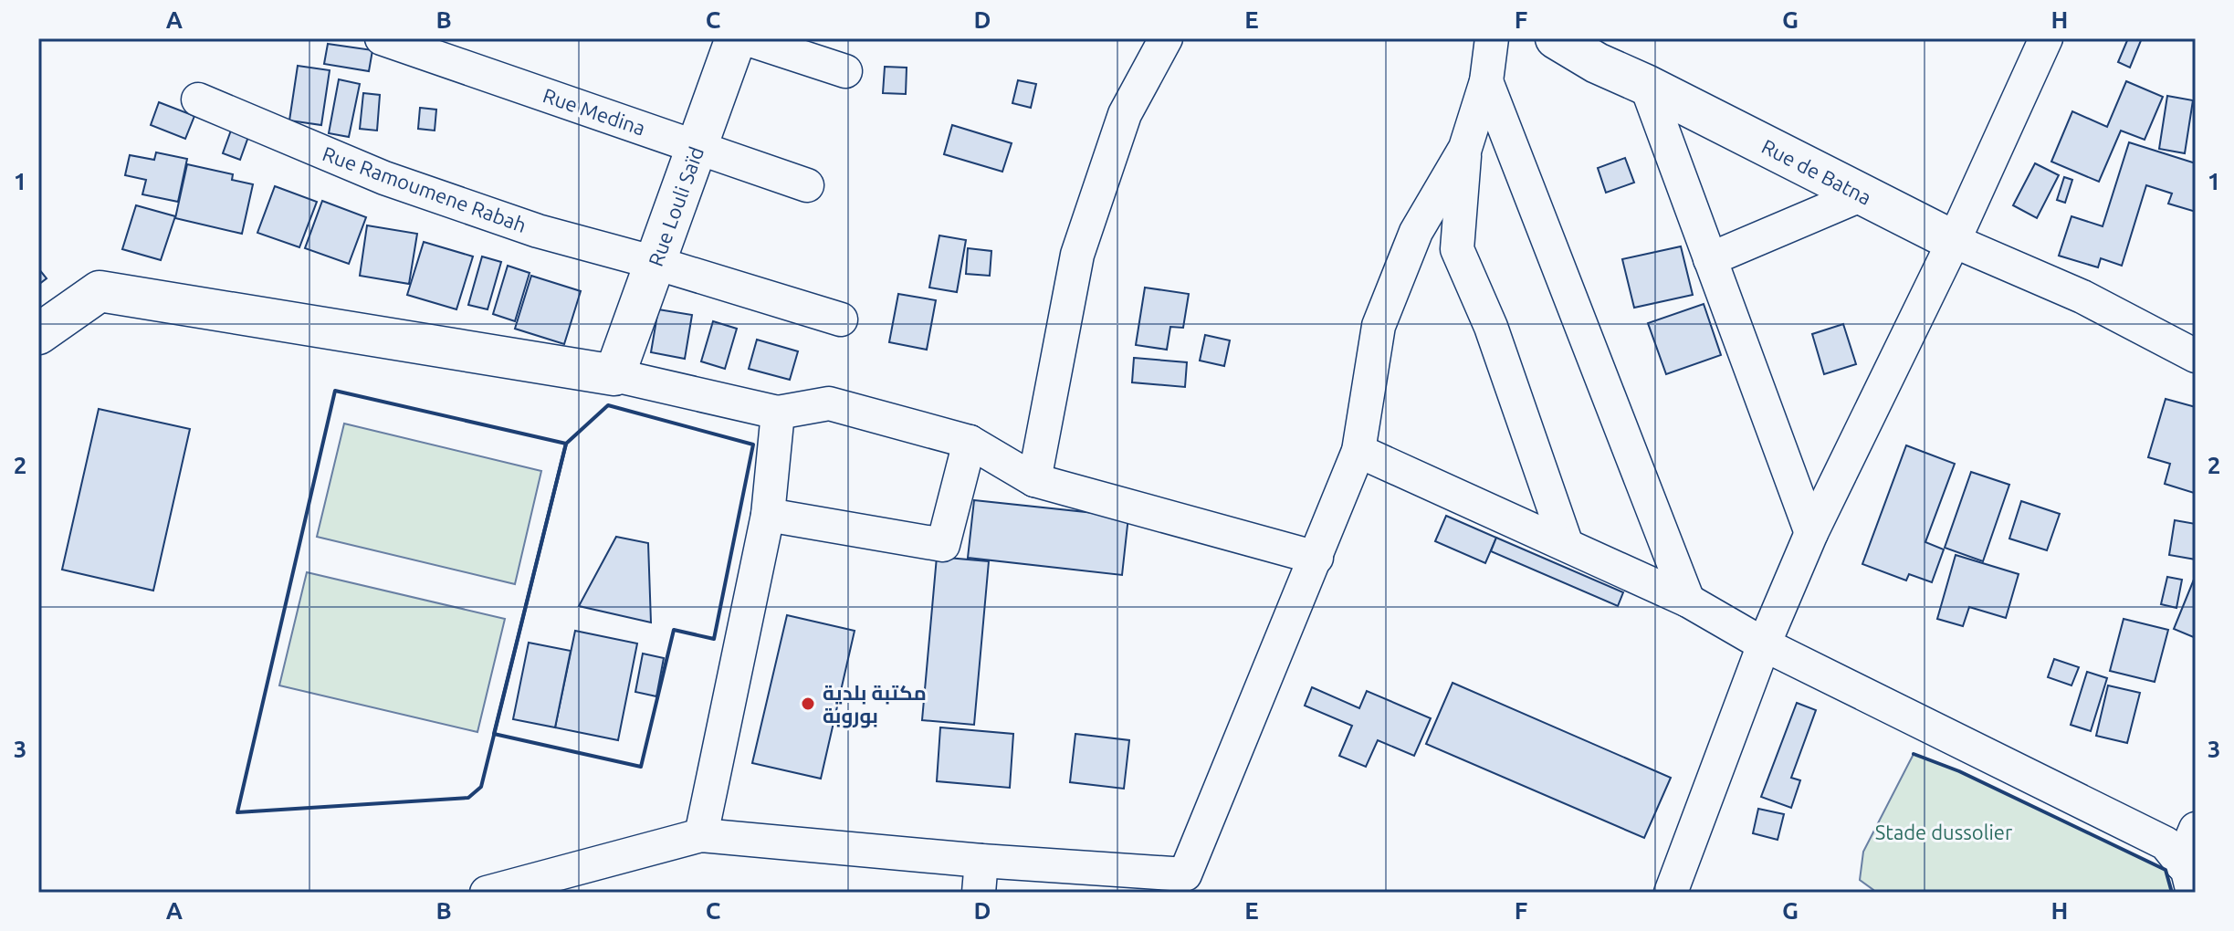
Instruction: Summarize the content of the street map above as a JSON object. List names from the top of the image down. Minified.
{"streets":{"street":["Rue Medina","Rue de Batna","Rue Ramoumene Rabah","Rue Louli Saïd"]},"crossings":[["Rue Medina","Rue Louli Saïd"],["Rue Ramoumene Rabah","Rue Louli Saïd"]],"parks":["Stade dussolier"],"places":["مكتبة بلدية بوروبة"],"grid":{"columns":["A","B","C","D","E","F","G","H"],"rows":["1","2","3"]}}
